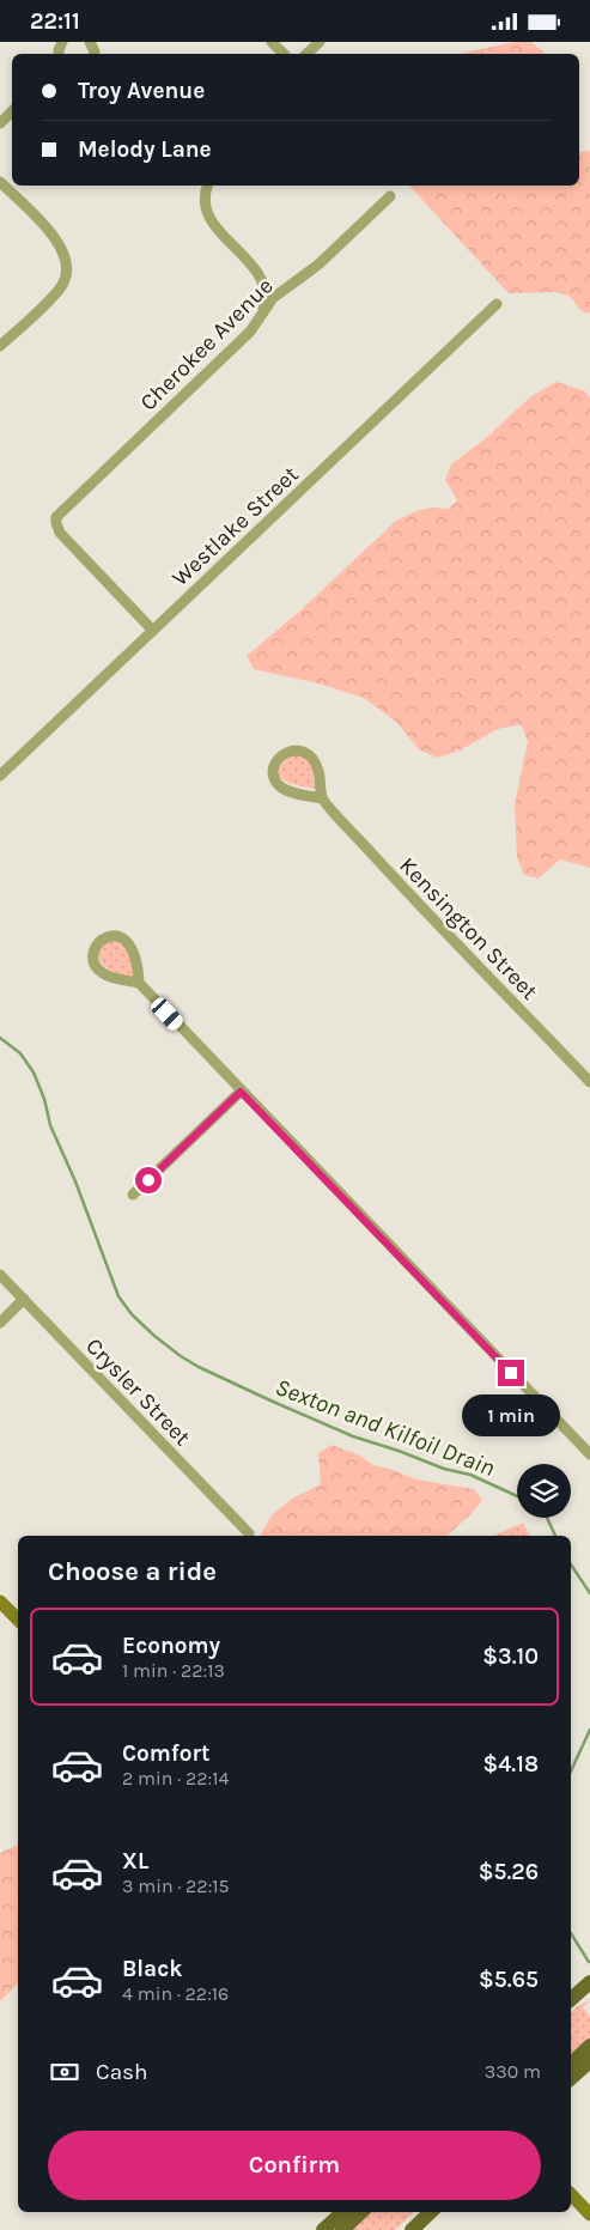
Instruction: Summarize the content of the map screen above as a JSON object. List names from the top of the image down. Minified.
{"streets":{"street":["Cherokee Avenue","Westlake Street","Kensington Street","Crysler Street"]},"crossings":[["Cherokee Avenue","Westlake Street"]],"water":["Sexton and Kilfoil Drain"],"page":{"status":"22:11","banner":["Troy Avenue","Melody Lane"],"bubble":"1 min","heading":"Choose a ride","list":[{"name":"Economy","note":"1 min · 22:13","value":"$3.10"},{"name":"Comfort","note":"2 min · 22:14","value":"$4.18"},{"name":"XL","note":"3 min · 22:15","value":"$5.26"},{"name":"Black","note":"4 min · 22:16","value":"$5.65"}],"pay":["Cash","330 m"],"buttons":"Confirm"}}
